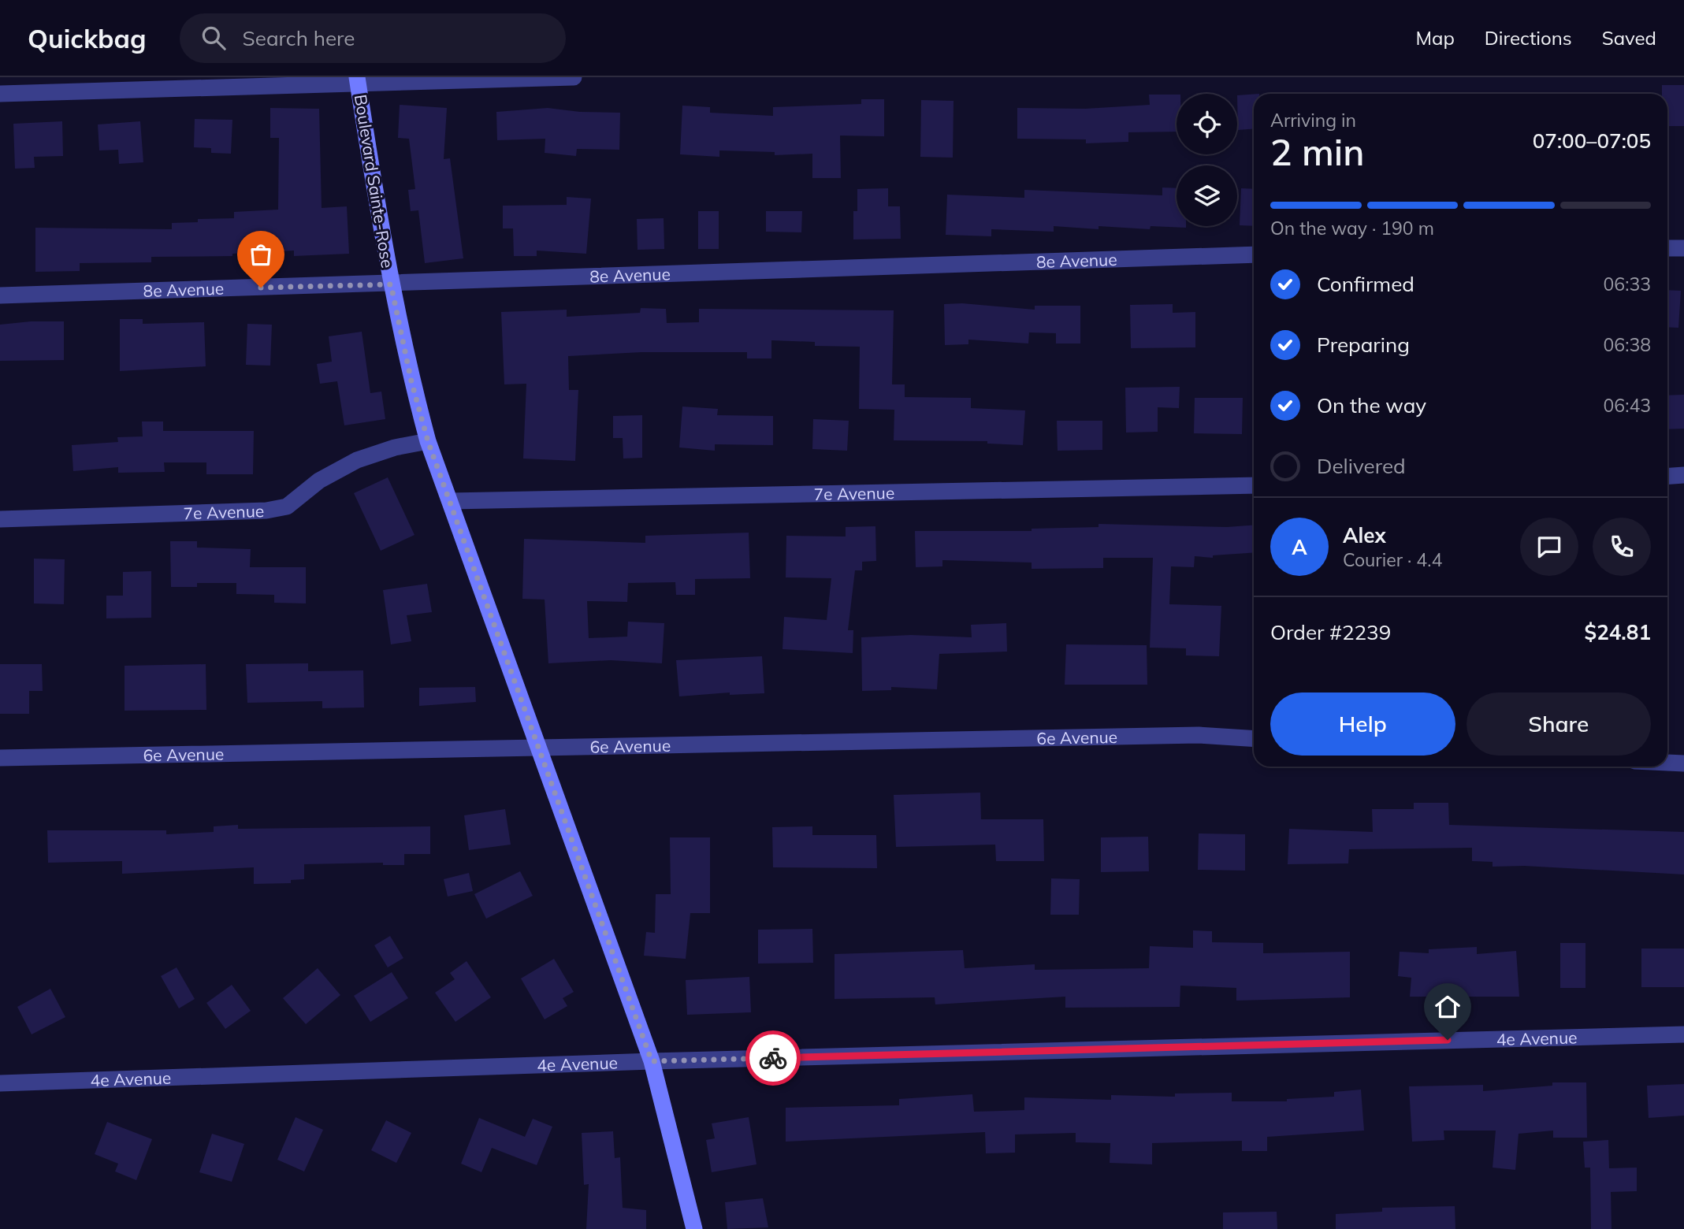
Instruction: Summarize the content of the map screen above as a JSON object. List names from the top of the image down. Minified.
{"streets":{"street":["Boulevard Sainte-Rose","8e Avenue","7e Avenue","6e Avenue","4e Avenue"]},"crossings":[["Boulevard Sainte-Rose","8e Avenue"],["Boulevard Sainte-Rose","7e Avenue"],["Boulevard Sainte-Rose","6e Avenue"],["Boulevard Sainte-Rose","4e Avenue"]],"page":{"header":"Quickbag","search":"Search here","nav":["Map","Directions","Saved"],"heading":["2 min","Arriving in","07:00–07:05"],"panel":["Alex","Courier · 4.4","Order #2239","$24.81"],"bar":"On the way · 190 m","list":[["Confirmed","06:33"],["Preparing","06:38"],["On the way","06:43"],"Delivered"],"round":"A","buttons":["Help","Share"]}}
